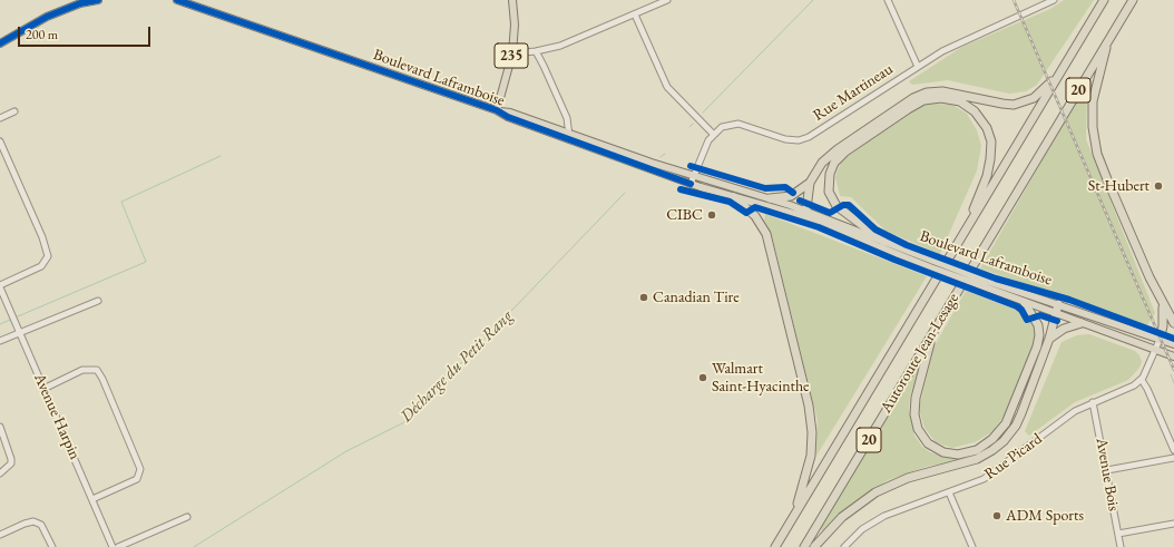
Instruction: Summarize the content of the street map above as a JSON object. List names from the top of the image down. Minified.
{"streets":{"highway":["20","Autoroute Jean-Lesage"],"main road":["235","Boulevard Laframboise"],"street":["Rue Martineau","Avenue Harpin","Rue Picard","Avenue Bois"]},"crossings":[["235","Boulevard Laframboise"],["Rue Picard","Avenue Bois"]],"water":["Décharge du Petit Rang"],"places":["St-Hubert","CIBC","Canadian Tire","Walmart Saint-Hyacinthe","ADM Sports"],"scale_bar":"200 m"}
